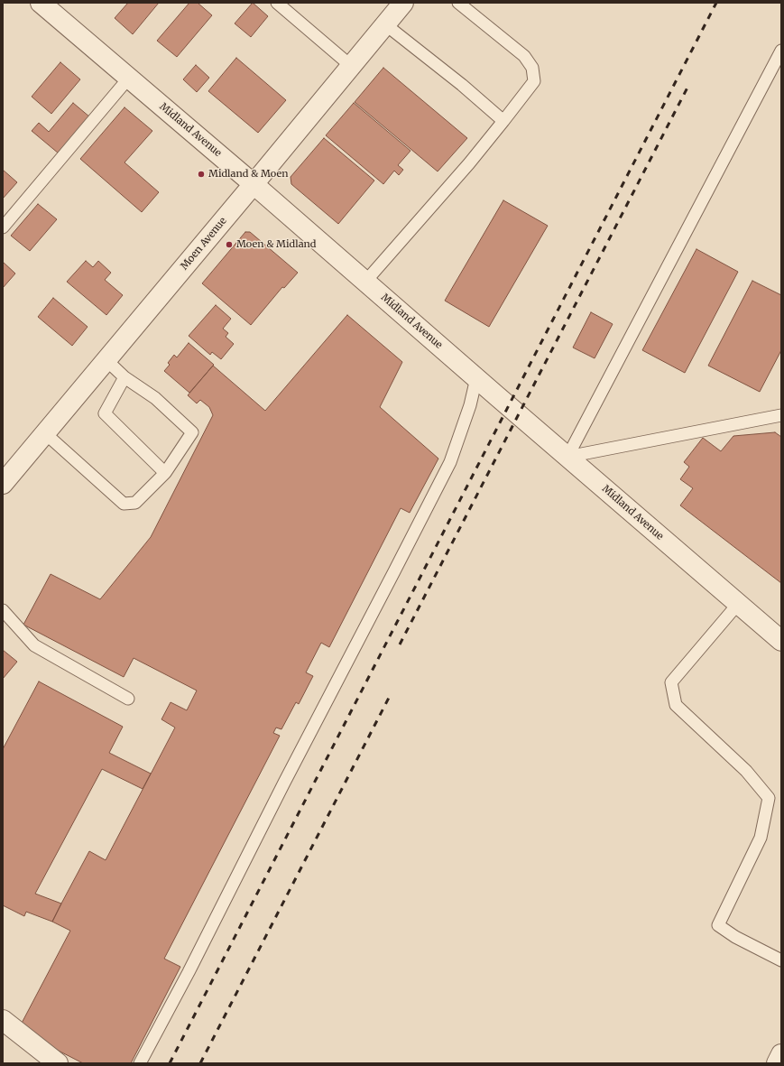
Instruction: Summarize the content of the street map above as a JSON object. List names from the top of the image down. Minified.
{"streets":{"street":["Midland Avenue","Moen Avenue"]},"crossings":[["Midland Avenue","Moen Avenue"]],"places":["Midland & Moen","Moen & Midland"]}
